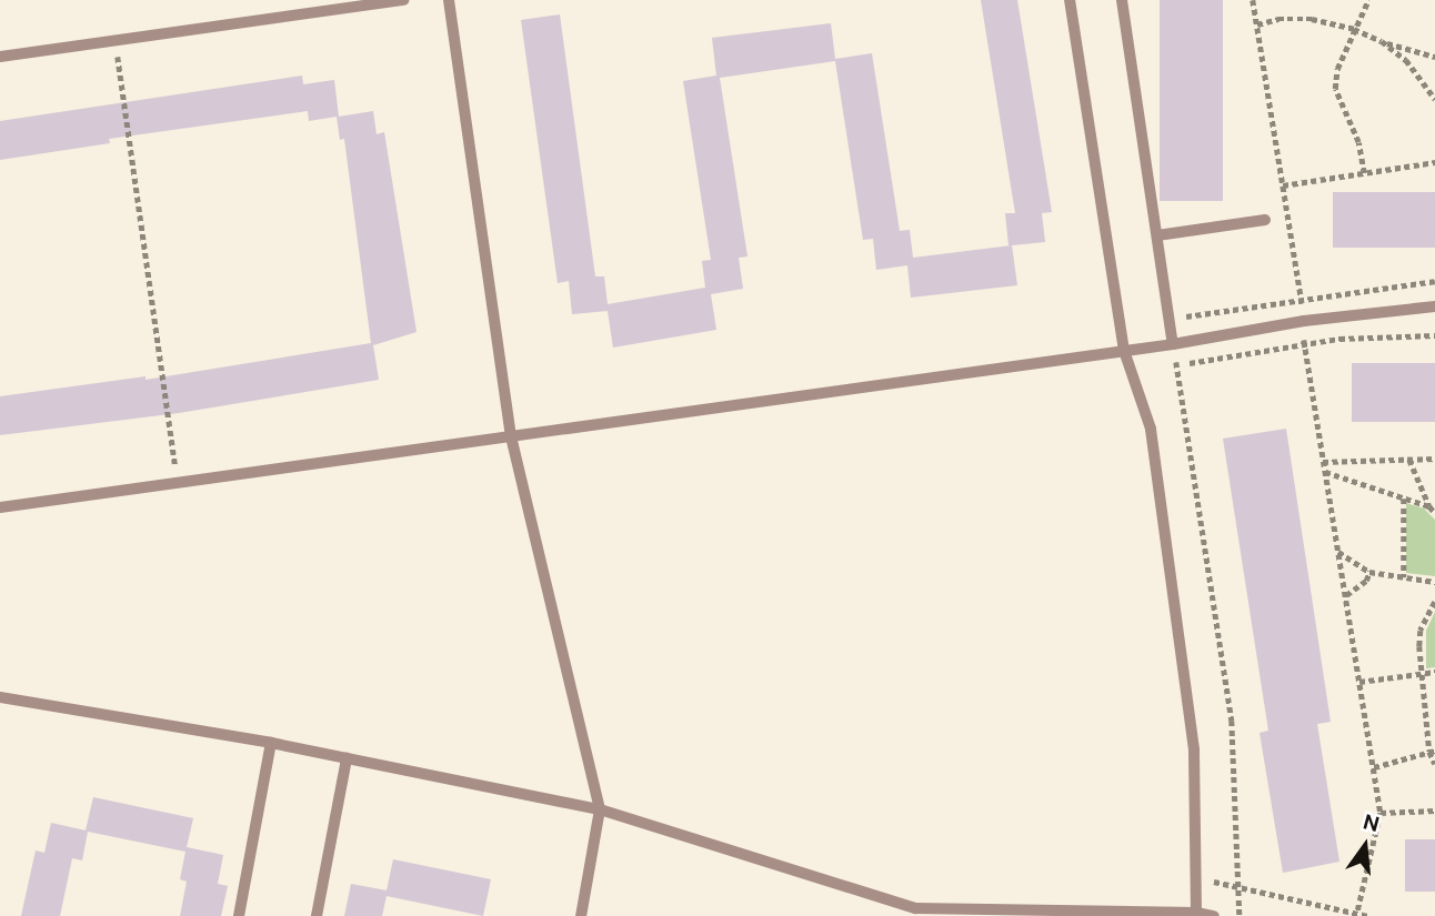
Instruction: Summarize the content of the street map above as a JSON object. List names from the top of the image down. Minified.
{"north":"top"}
